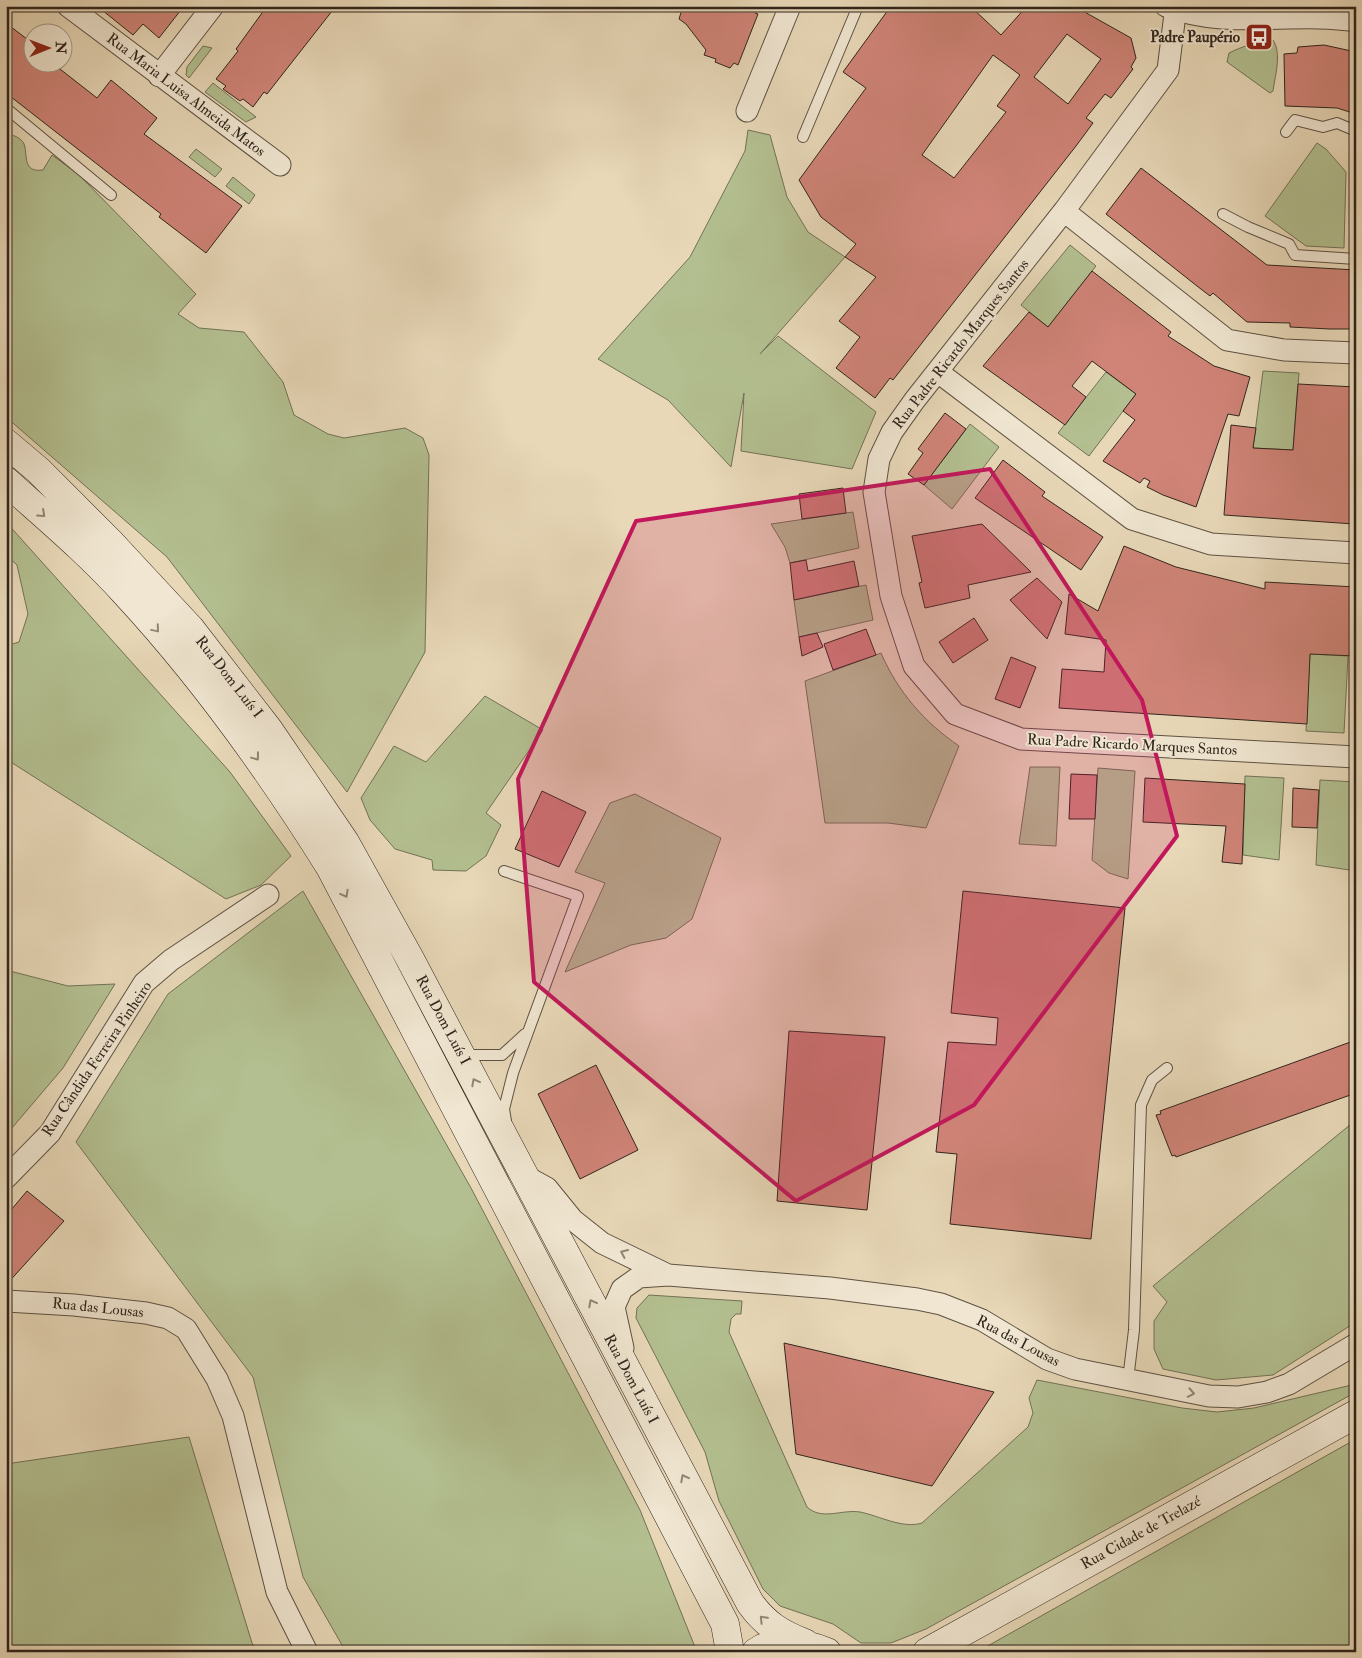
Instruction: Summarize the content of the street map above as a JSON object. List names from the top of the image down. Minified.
{"streets":{"main road":["Rua Dom Luís I","Rua Cidade de Trelazé"],"street":["Rua Maria Luisa Almeida Matos","Rua Padre Ricardo Marques Santos","Rua Cândida Ferreira Pinheiro","Rua das Lousas"]},"crossings":[["Rua Dom Luís I","Rua das Lousas"]],"places":{"bus stop":["Padre Paupério"]},"north":"right"}
